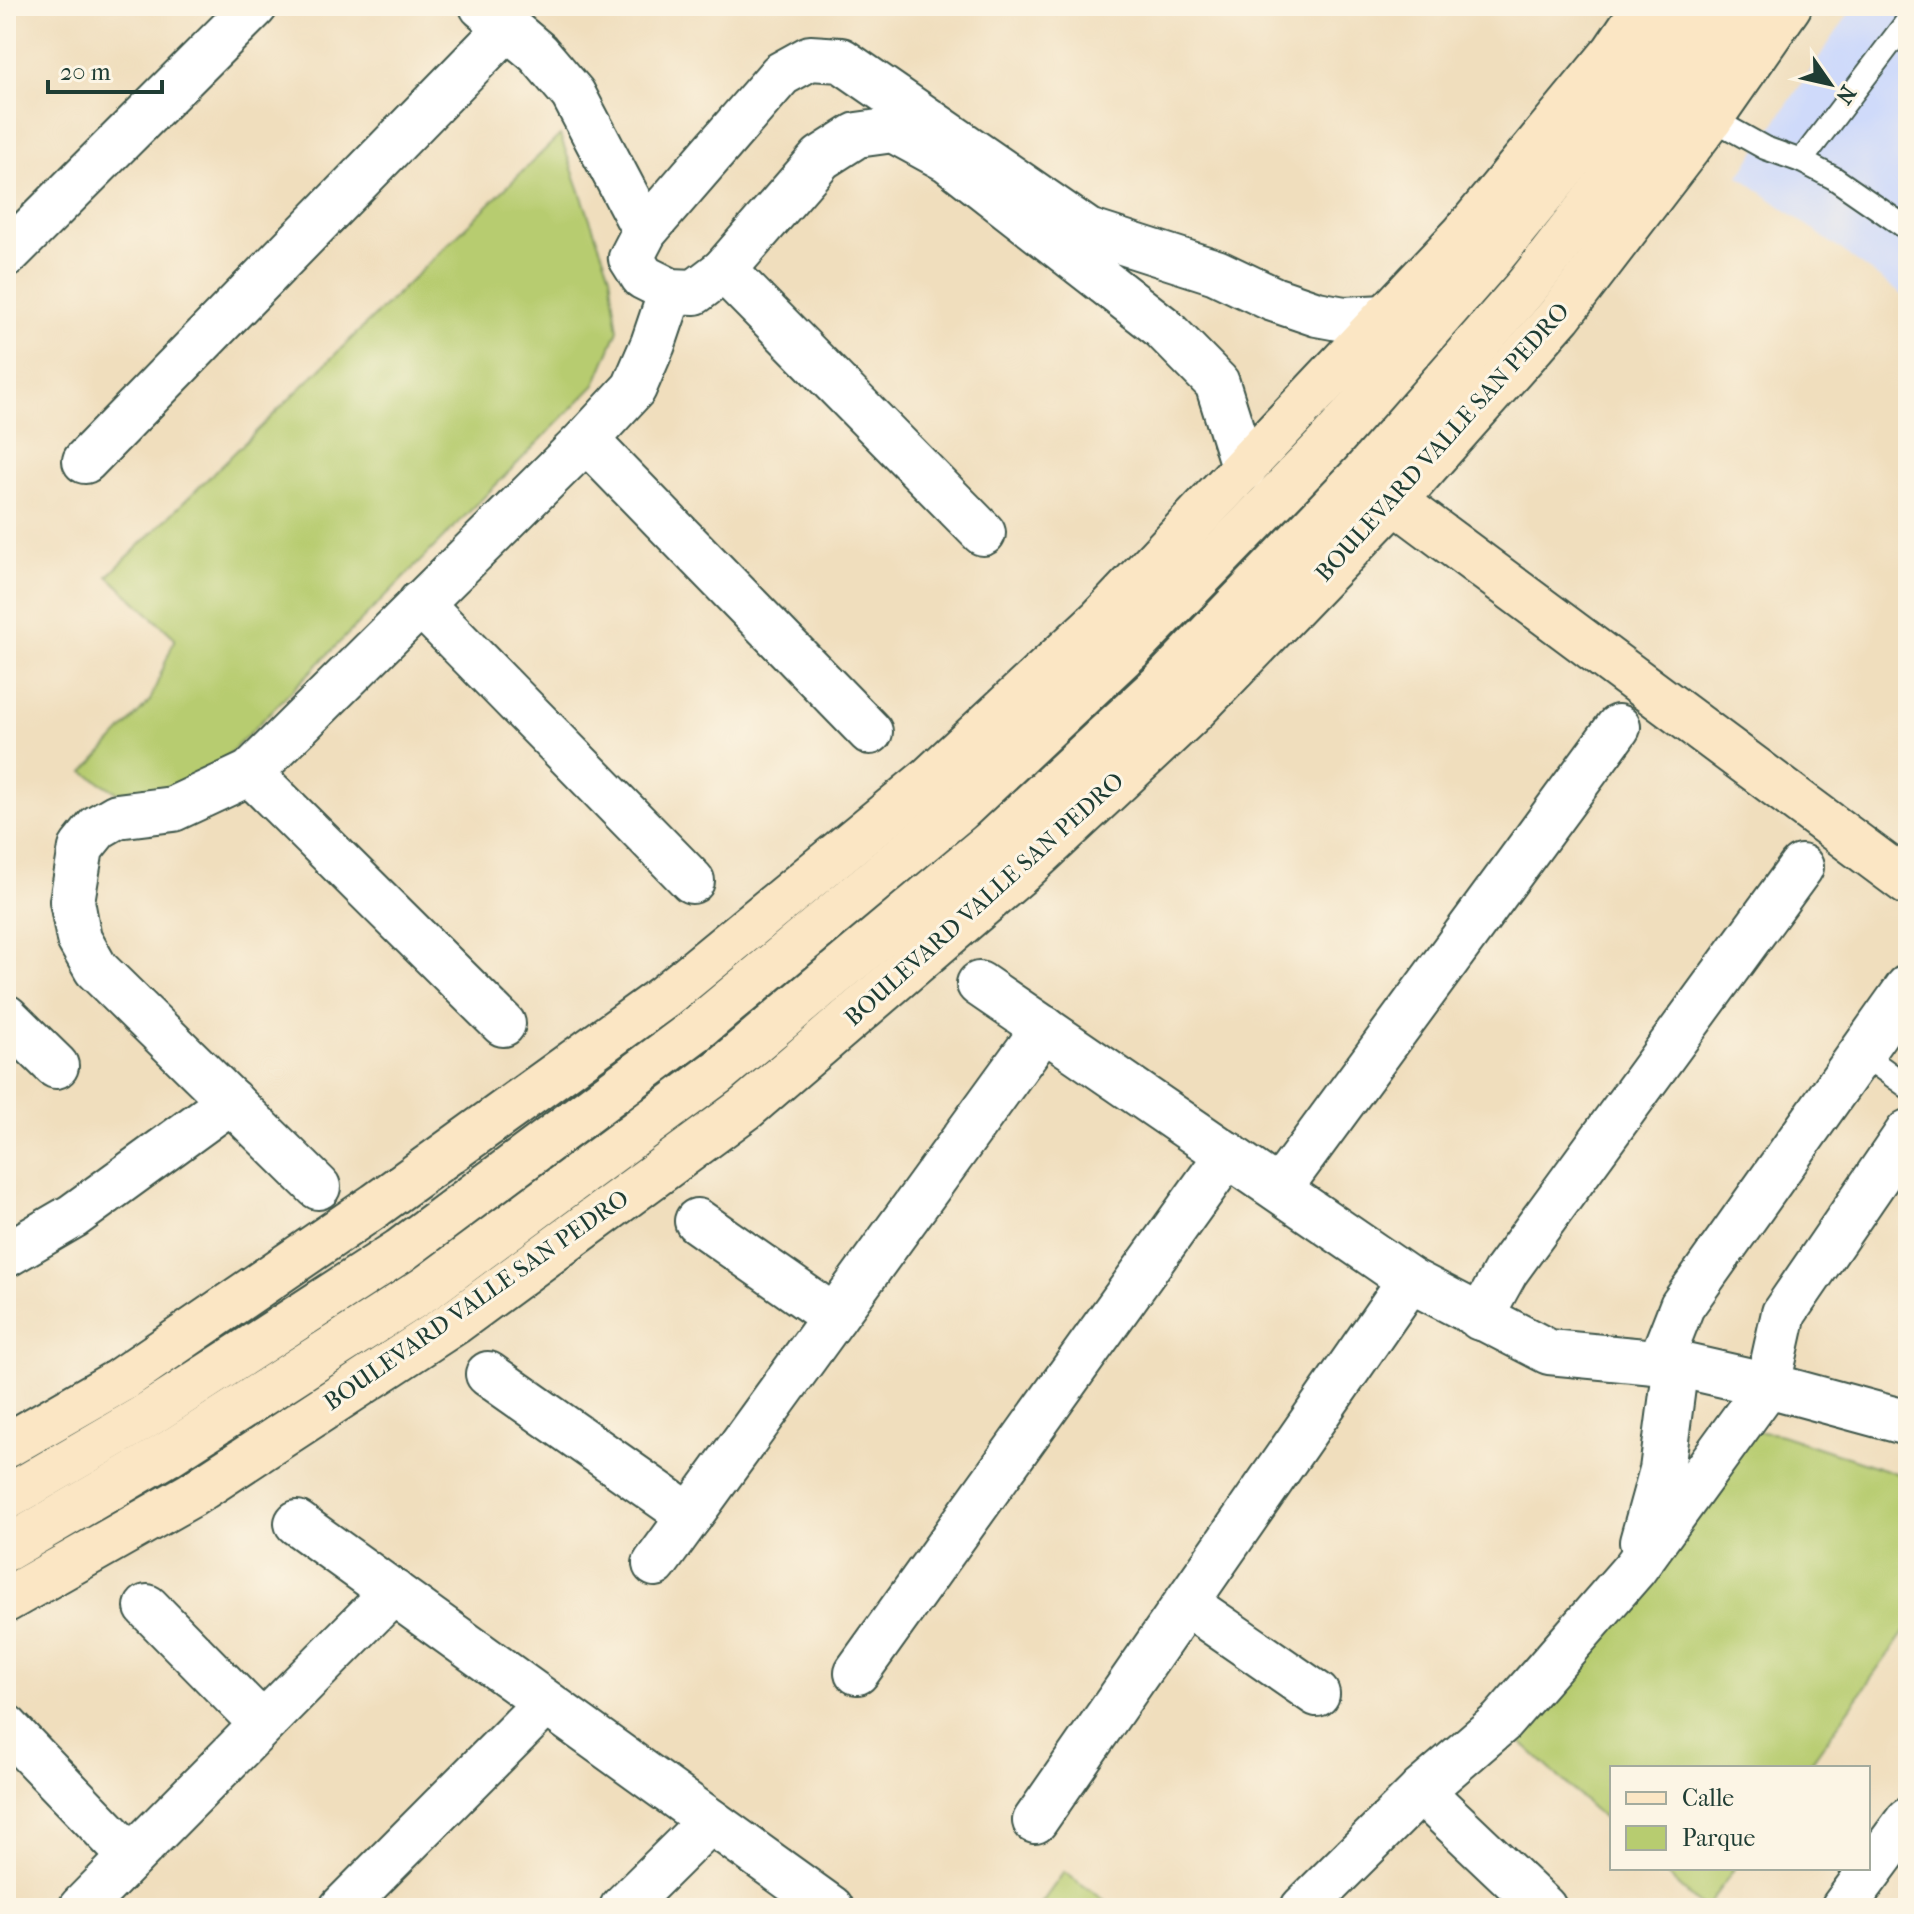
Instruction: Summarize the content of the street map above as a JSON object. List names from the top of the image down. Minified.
{"streets":{"main road":["BOULEVARD VALLE SAN PEDRO"]},"legend":["Calle","Parque"],"scale_bar":"20 m","north":"bottom right"}
